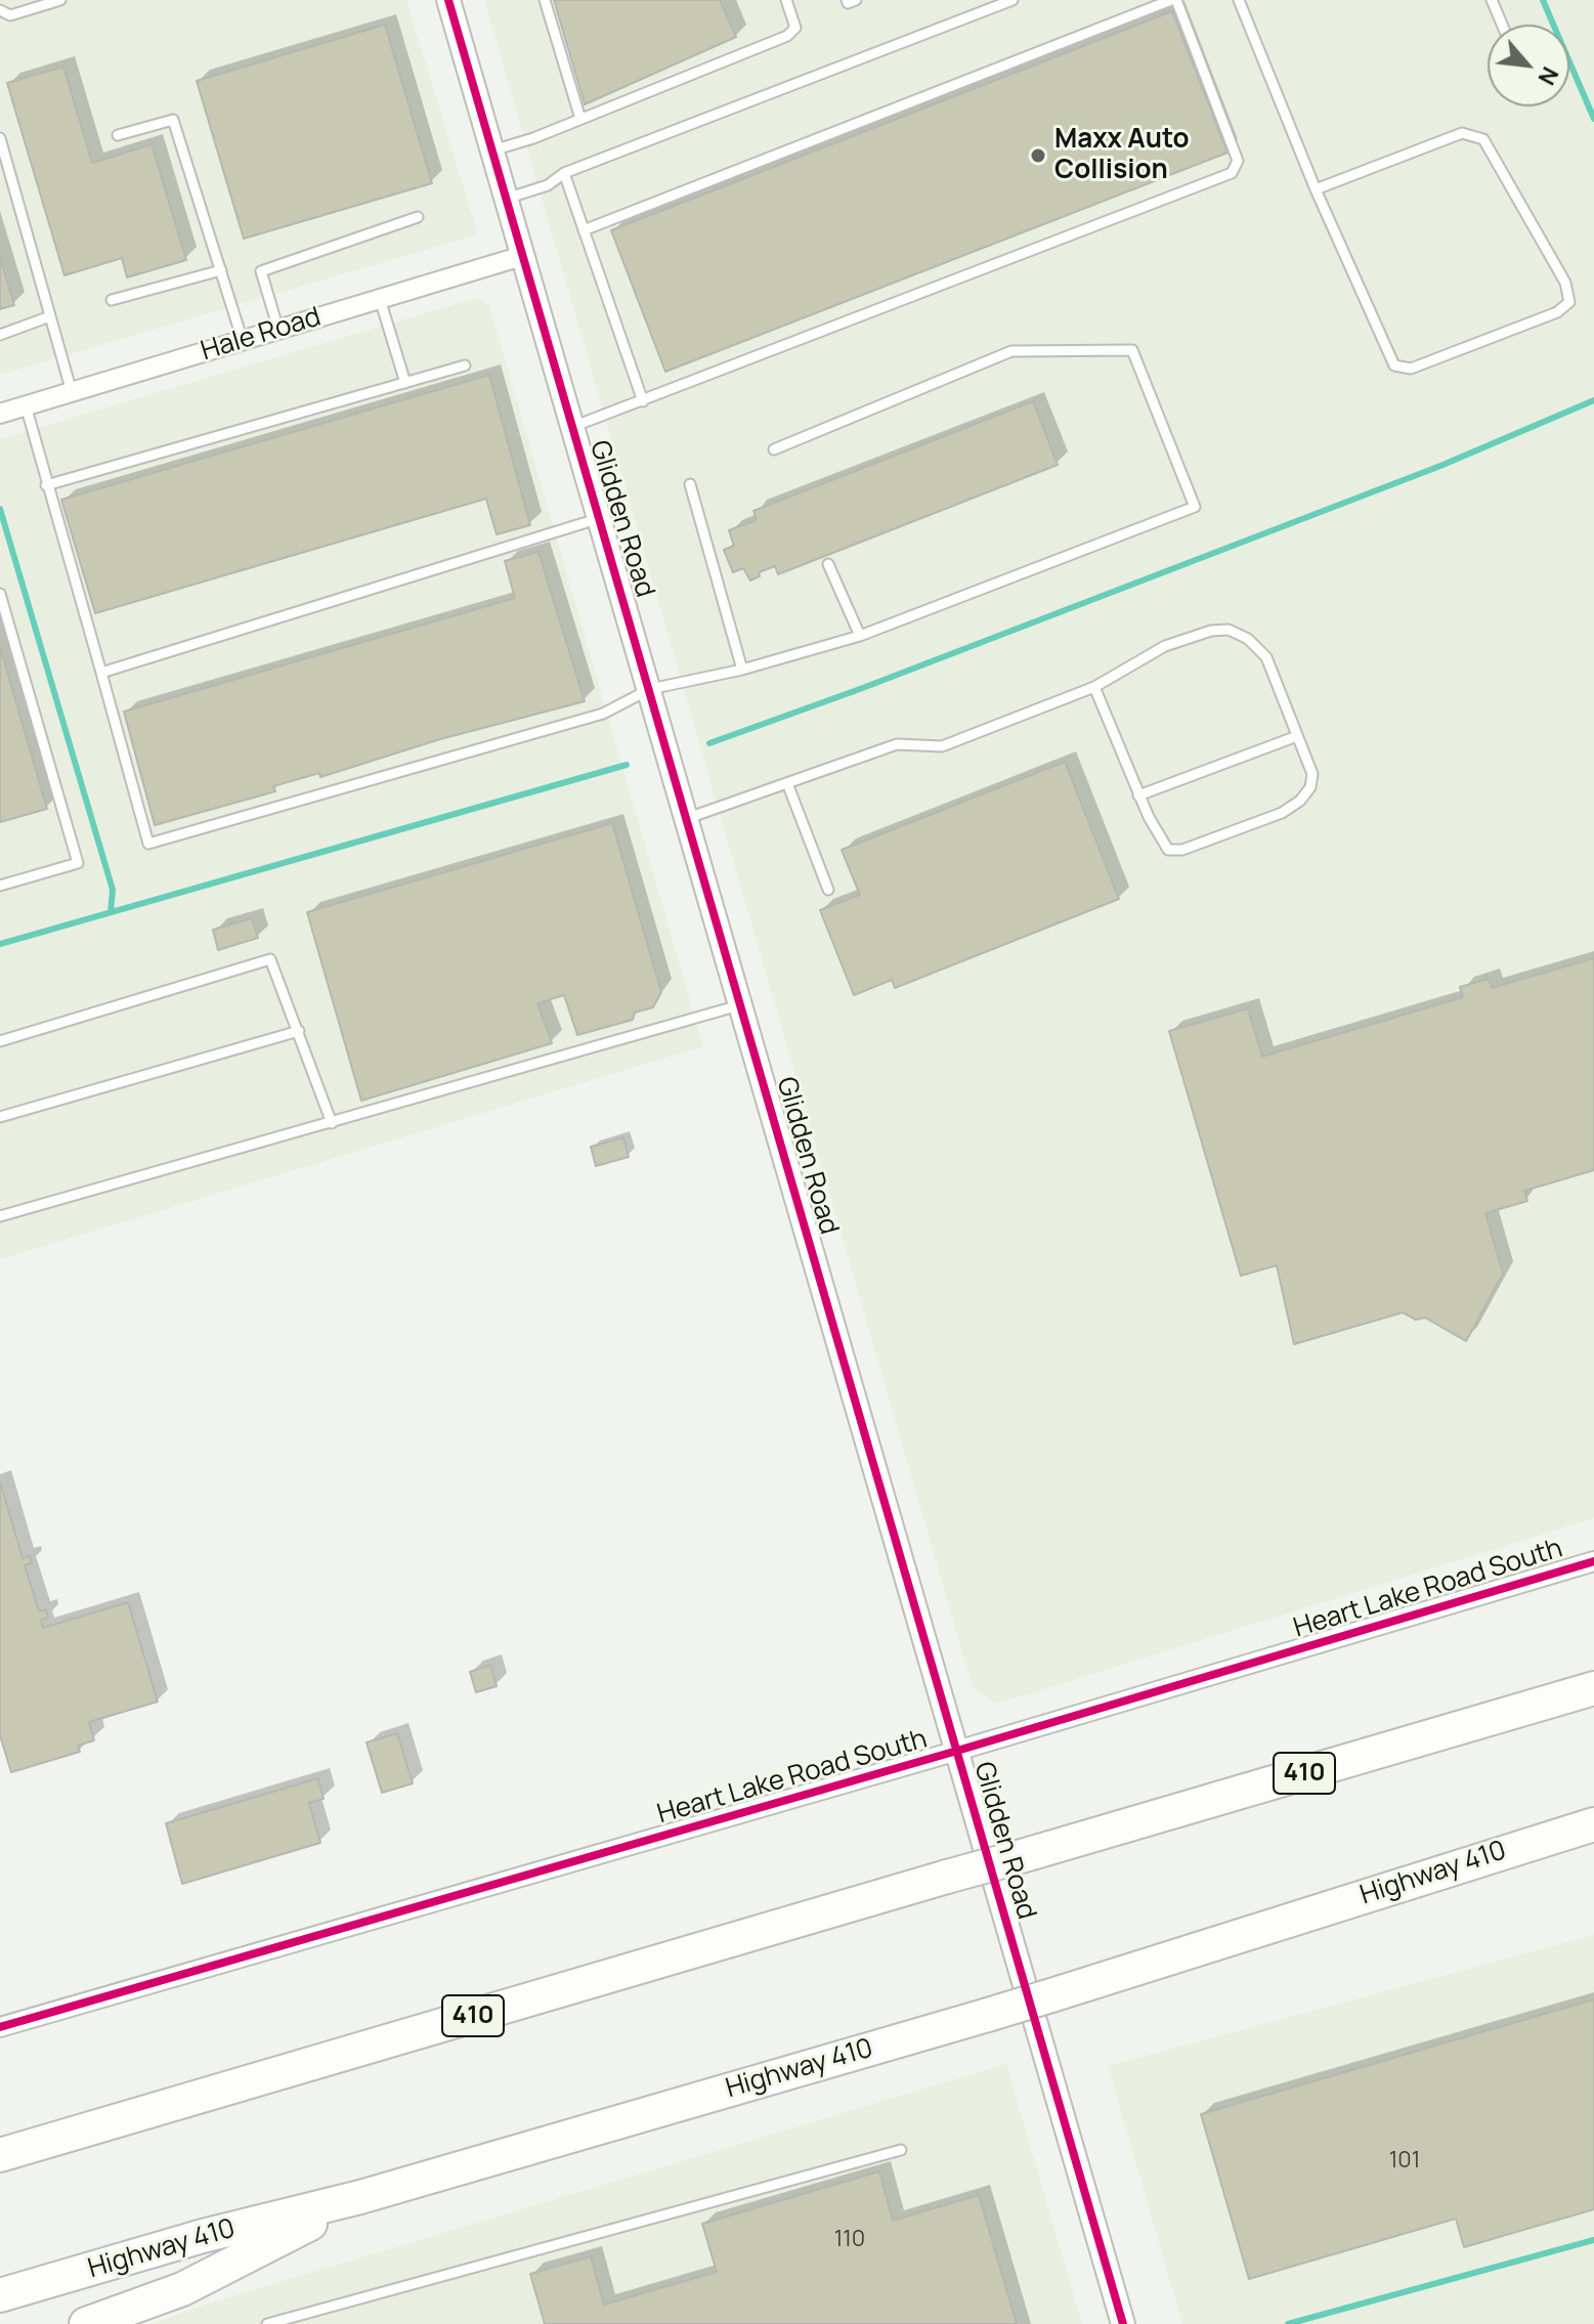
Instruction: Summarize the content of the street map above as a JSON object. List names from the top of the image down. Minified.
{"streets":{"highway":["410","Highway 410"],"street":["Hale Road","Glidden Road","Heart Lake Road South"]},"crossings":[["Hale Road","Glidden Road"],["Glidden Road","Heart Lake Road South"]],"places":["Maxx Auto Collision"],"house_numbers":["101","110"],"north":"bottom right"}
